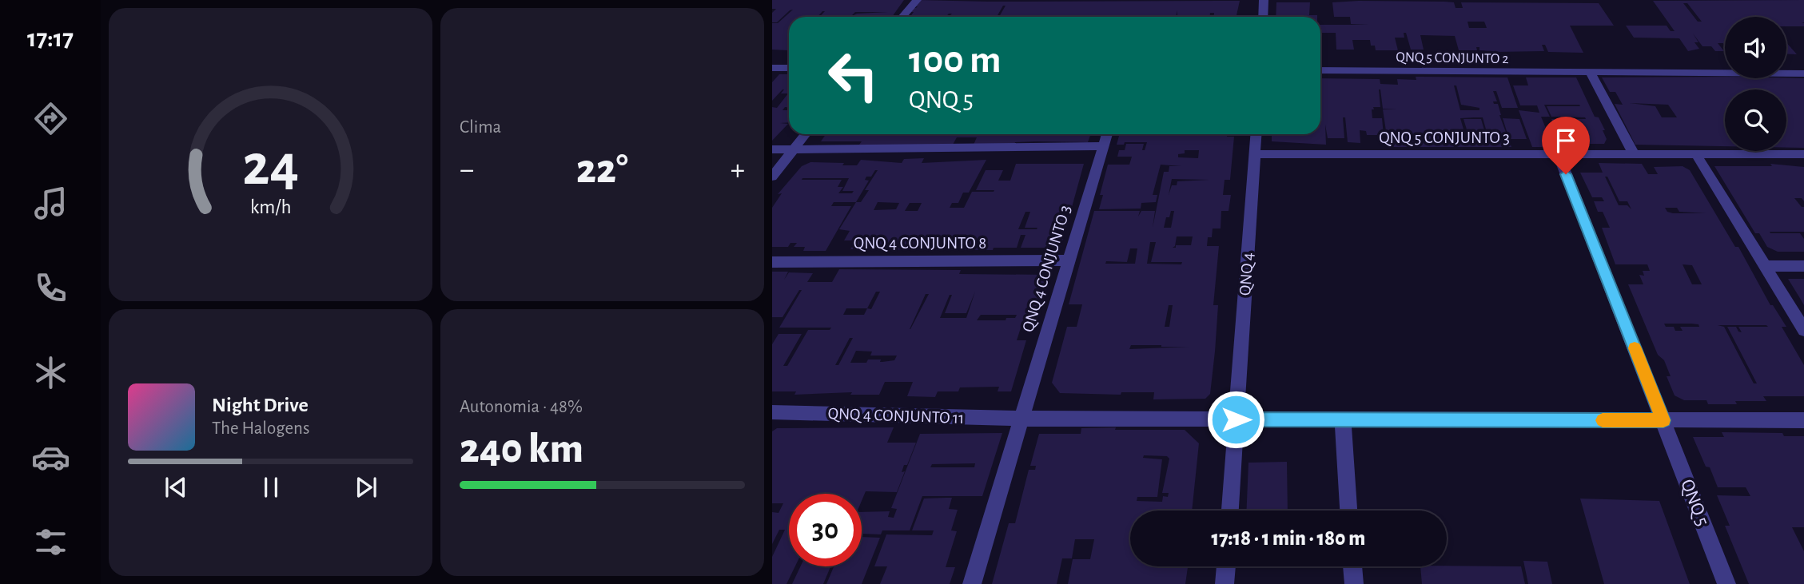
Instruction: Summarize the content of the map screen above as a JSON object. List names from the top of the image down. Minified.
{"streets":{"street":["QNQ 5 CONJUNTO 2","QNQ 5 CONJUNTO 3","QNQ 4 CONJUNTO 8","QNQ 4 CONJUNTO 3","QNQ 4","QNQ 4 CONJUNTO 11","QNQ 5"]},"crossings":[["QNQ 5 CONJUNTO 3","QNQ 4"],["QNQ 5 CONJUNTO 3","QNQ 5"],["QNQ 4 CONJUNTO 8","QNQ 4 CONJUNTO 3"],["QNQ 4 CONJUNTO 3","QNQ 4 CONJUNTO 11"]],"page":{"tabs":"17:17","tile":["Clima",["Autonomia · 48%","240 km"]],"turn":["100 m","QNQ 5"],"heat":["−","22°","+"],"song":["Night Drive","The Halogens"],"limit":"30","trip":"17:18 · 1 min · 180 m","gauge":["24","km/h"]}}
